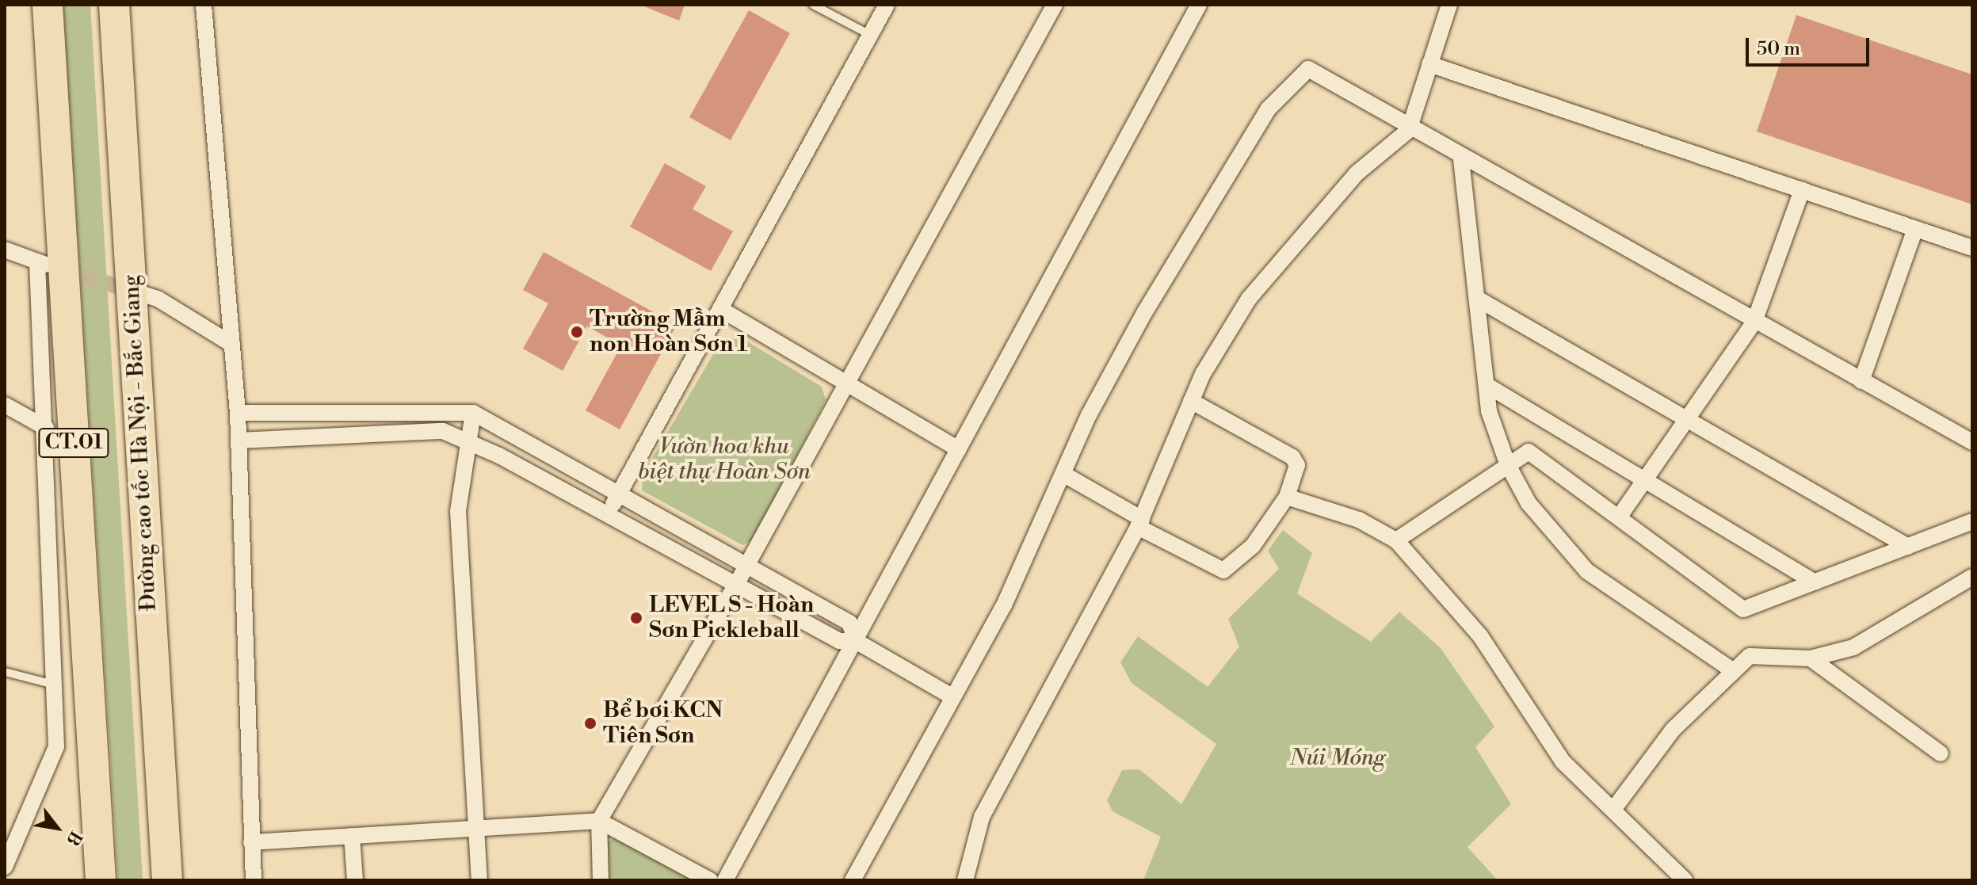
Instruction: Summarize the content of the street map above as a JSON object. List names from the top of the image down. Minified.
{"streets":{"highway":["CT.01","Đường cao tốc Hà Nội - Bắc Giang"]},"parks":["Vườn hoa khu biệt thự Hoàn Sơn","Núi Móng"],"places":["Trường Mầm non Hoàn Sơn 1","LEVEL S - Hoàn Sơn Pickleball","Bể bơi KCN Tiên Sơn"],"scale_bar":"50 m","north":"bottom right"}
